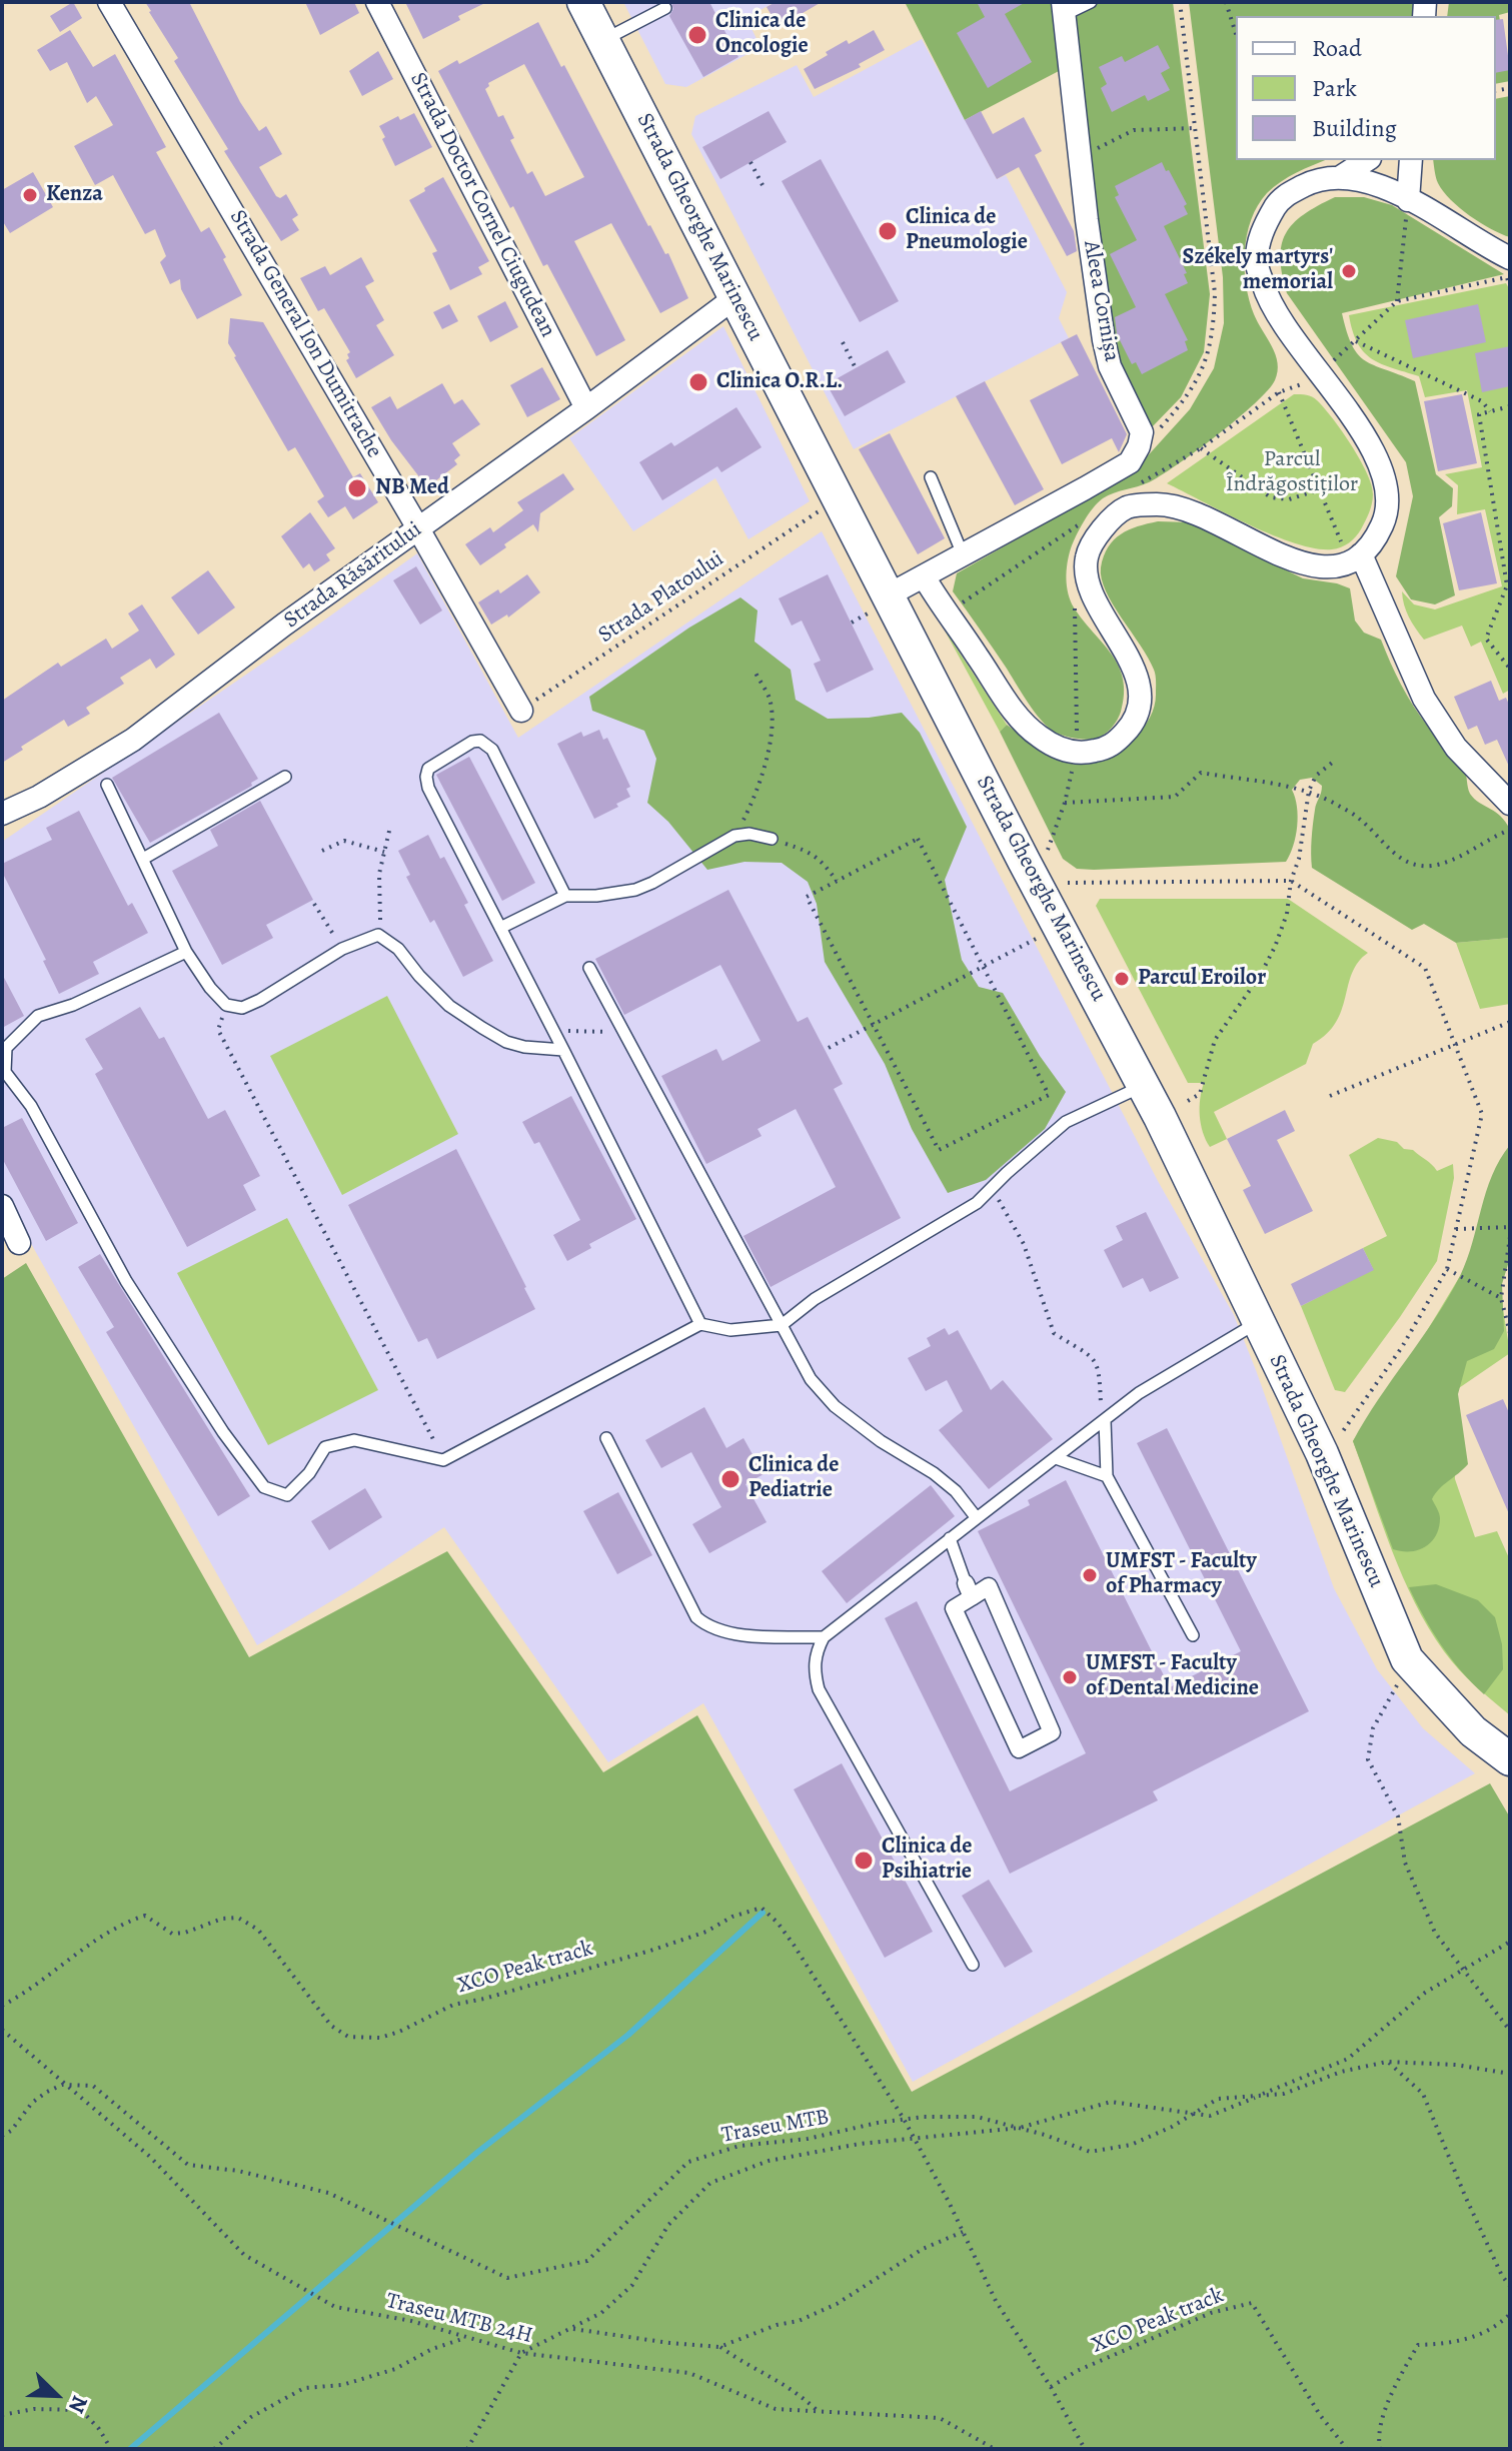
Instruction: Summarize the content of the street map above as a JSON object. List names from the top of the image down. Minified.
{"streets":{"main road":["Strada Gheorghe Marinescu"],"street":["Strada Doctor Cornel Ciugudean","Aleea Cornișa","Strada General Ion Dumitrache","Strada Răsăritului"],"path":["Strada Platoului","XCO Peak track","Traseu MTB","Traseu MTB 24H"]},"crossings":[["Strada Doctor Cornel Ciugudean","Strada Răsăritului"],["Strada Gheorghe Marinescu","Aleea Cornișa"],["Strada Gheorghe Marinescu","Strada Răsăritului"],["Strada General Ion Dumitrache","Strada Răsăritului"],["Strada General Ion Dumitrache","Strada Platoului"],["XCO Peak track","Traseu MTB"],["Traseu MTB","Traseu MTB 24H"]],"parks":["Parcul Îndrăgostiților"],"places":["Clinica de Oncologie","Kenza","Clinica de Pneumologie","Székely martyrs' memorial","Clinica O.R.L.","NB Med","Parcul Eroilor","Clinica de Pediatrie","UMFST - Faculty of Pharmacy","UMFST - Faculty of Dental Medicine","Clinica de Psihiatrie"],"legend":["Road","Park","Building"],"north":"bottom right"}
